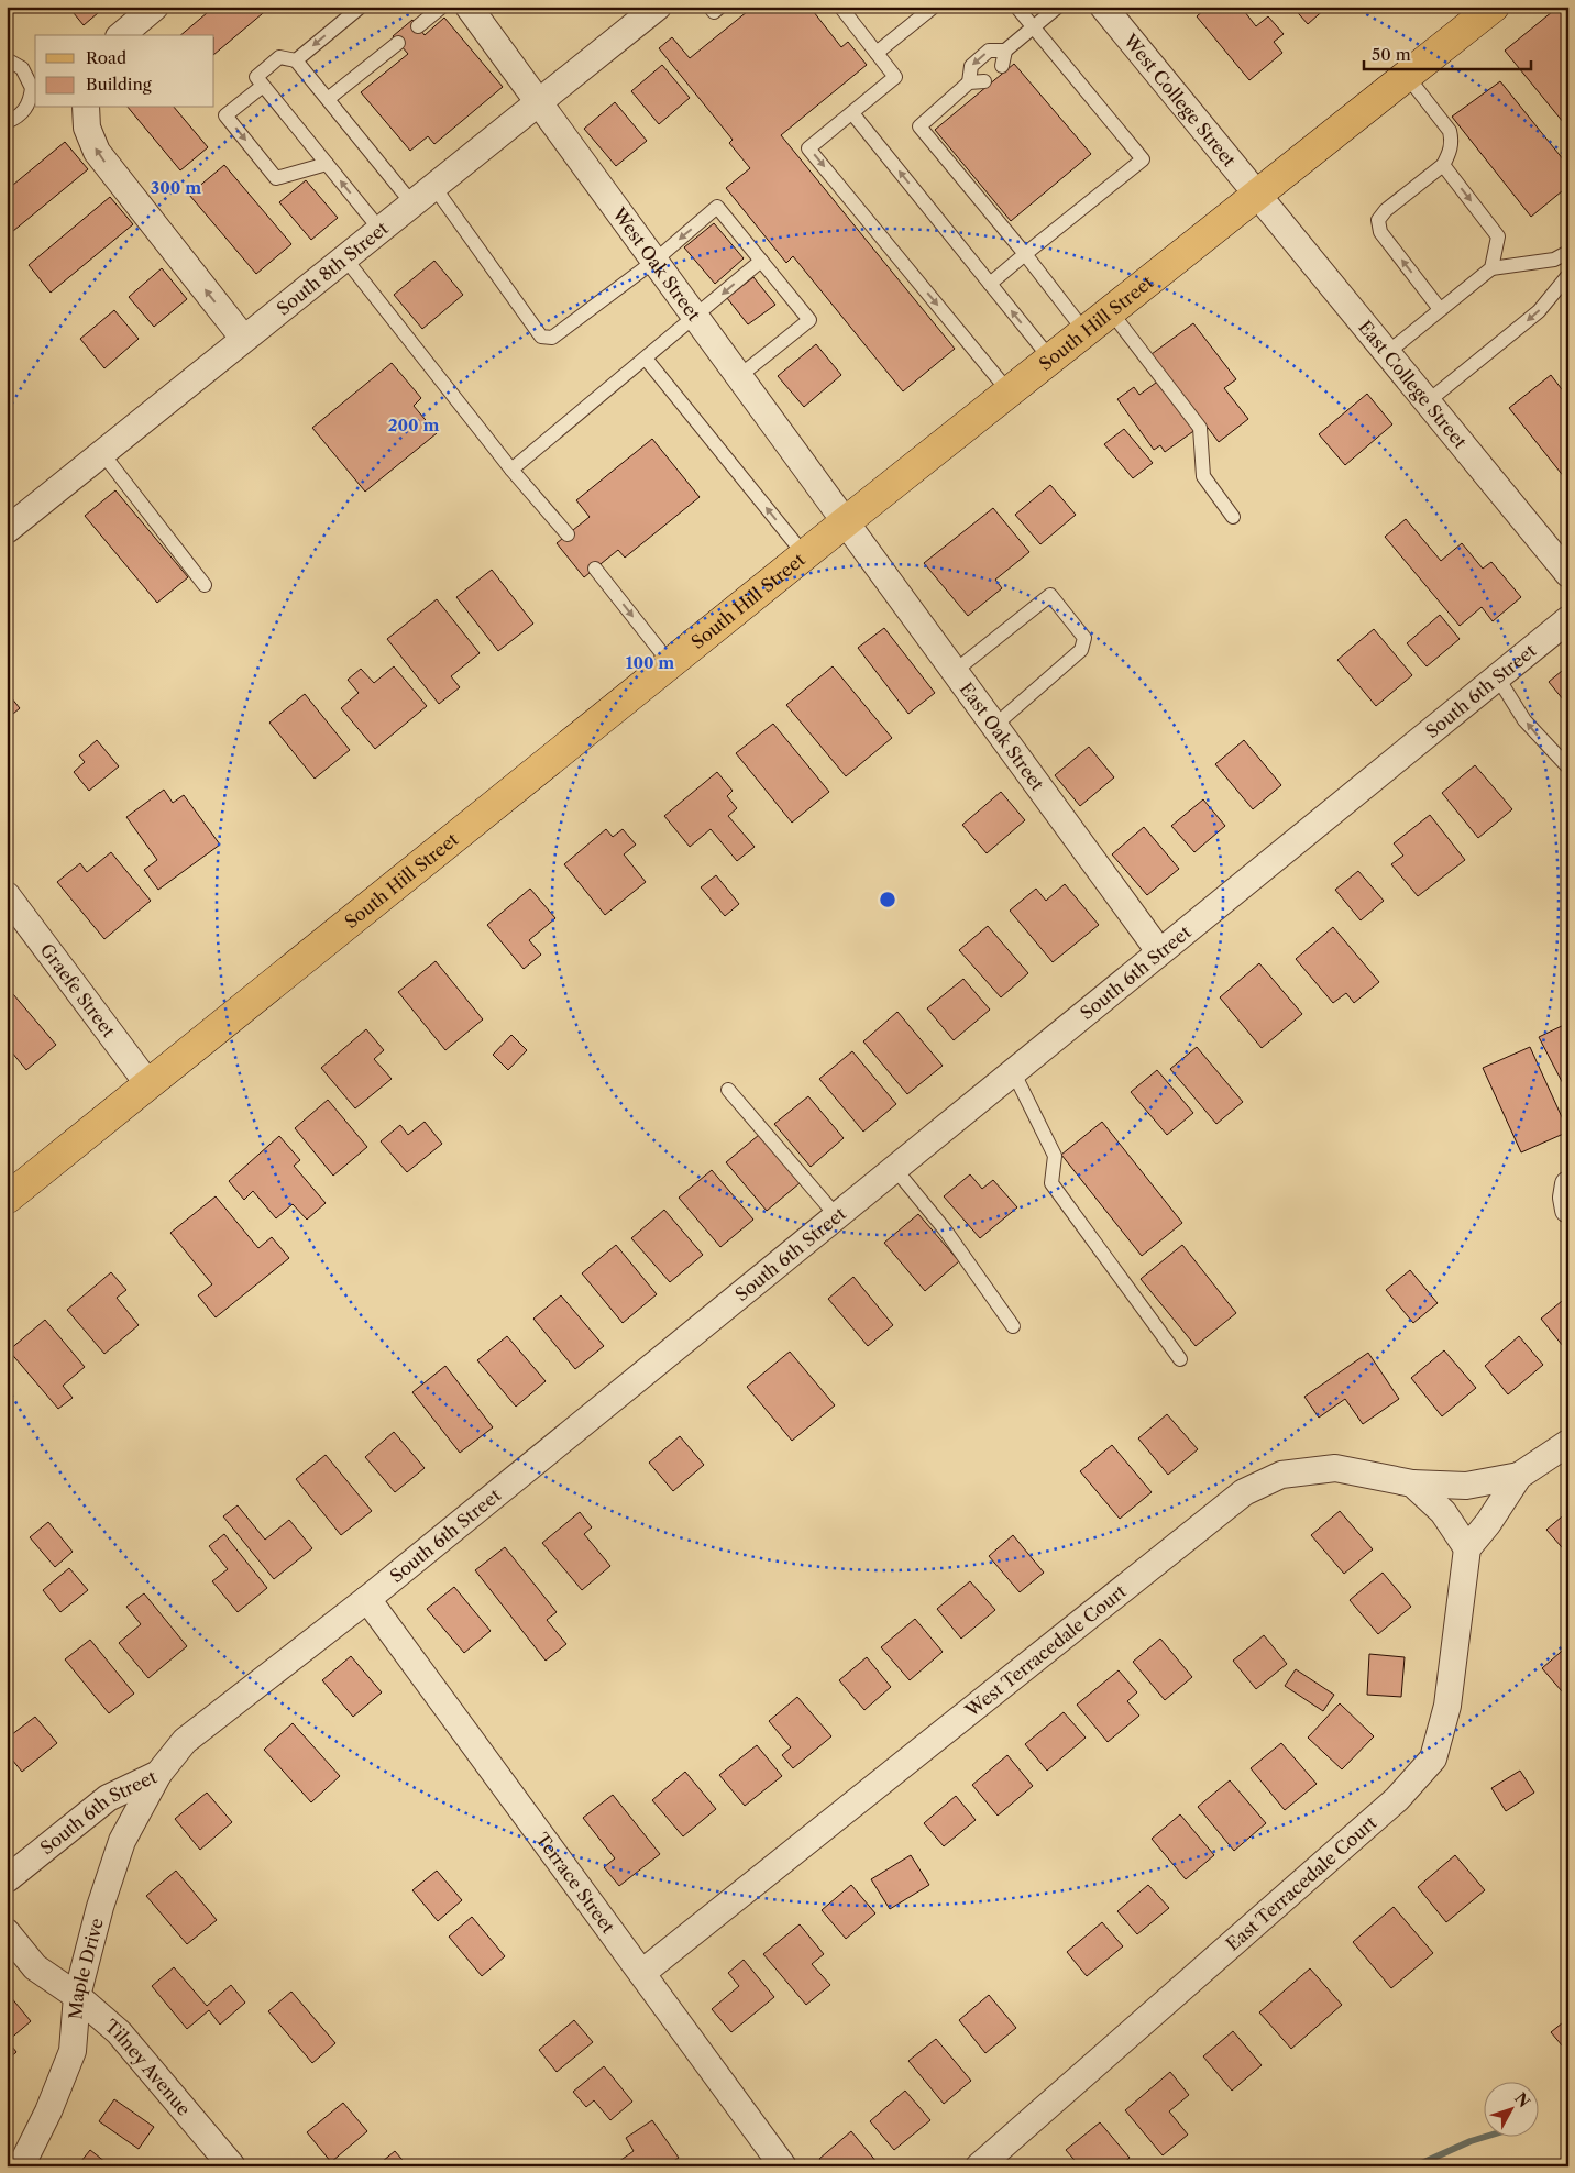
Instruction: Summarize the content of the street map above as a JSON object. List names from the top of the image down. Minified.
{"streets":{"main road":["South Hill Street"],"street":["West College Street","West Oak Street","South 8th Street","East College Street","South 6th Street","East Oak Street","Graefe Street","West Terracedale Court","Terrace Street","East Terracedale Court","Maple Drive","Tilney Avenue"]},"crossings":[["West College Street","South Hill Street"],["West College Street","East College Street"],["West Oak Street","South 8th Street"],["West Oak Street","South Hill Street"],["West Oak Street","East Oak Street"],["South Hill Street","East College Street"],["South Hill Street","East Oak Street"],["South Hill Street","Graefe Street"],["South 6th Street","East Oak Street"],["South 6th Street","Terrace Street"],["South 6th Street","Maple Drive"],["West Terracedale Court","Terrace Street"],["West Terracedale Court","East Terracedale Court"],["Maple Drive","Tilney Avenue"]],"legend":["Road","Building"],"scale_bar":"50 m","north":"top right","rings":["300 m","200 m","100 m"]}
